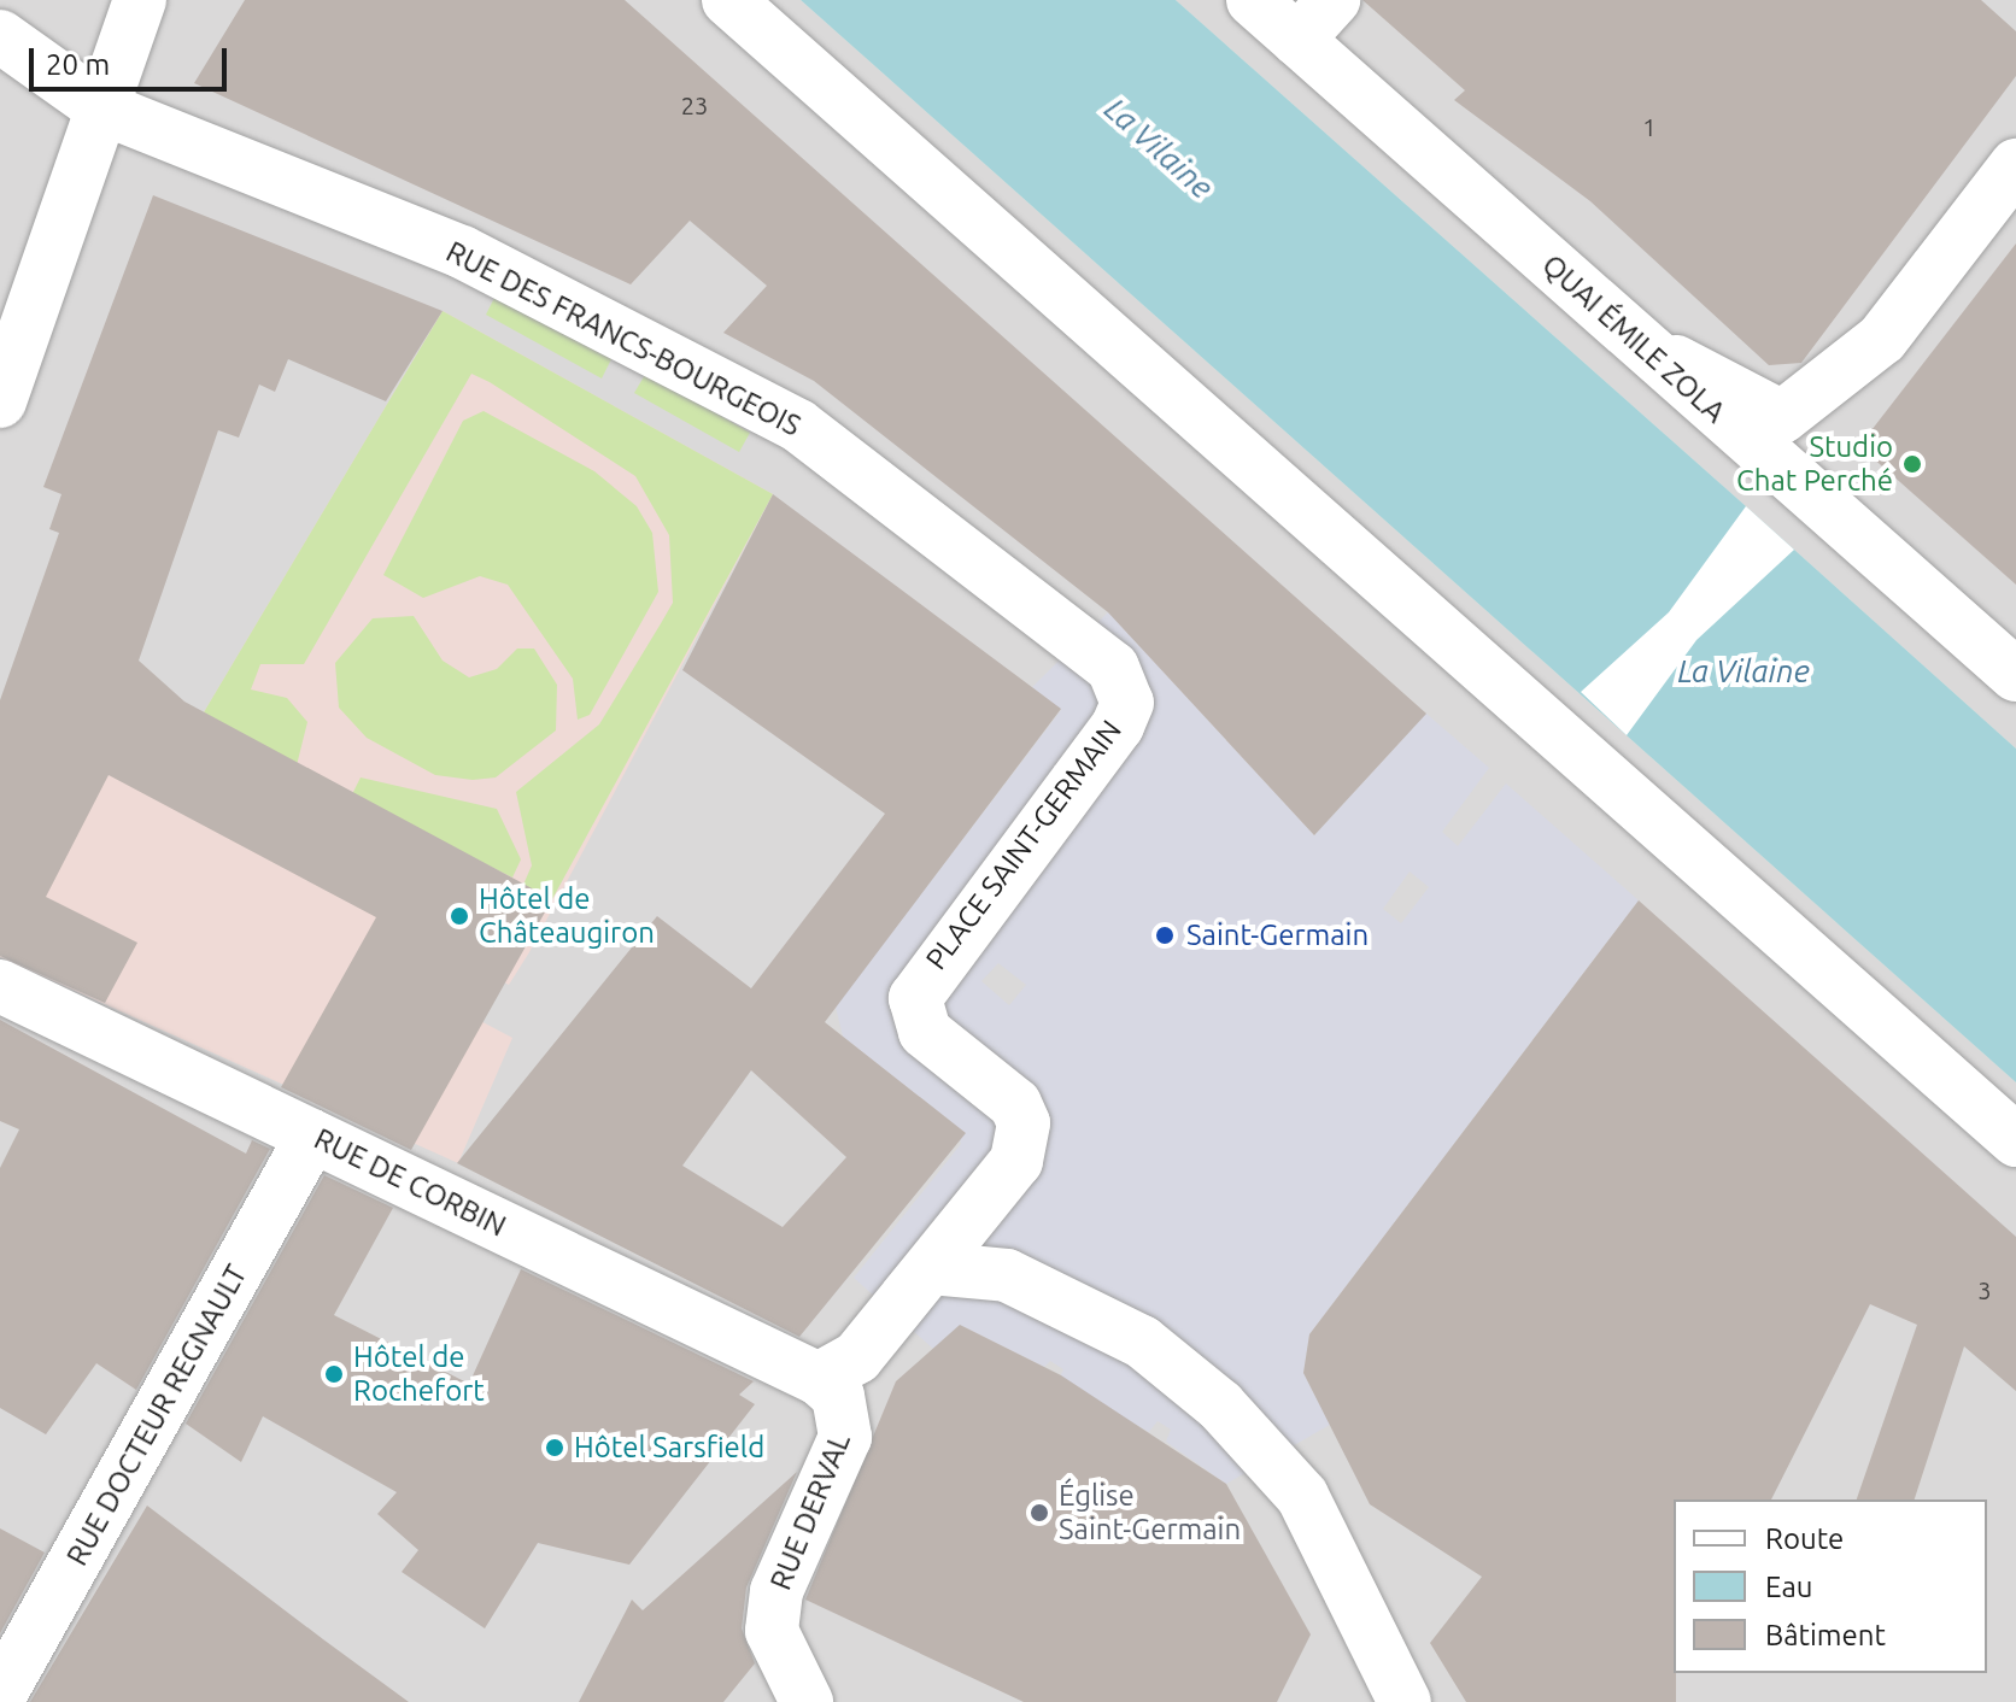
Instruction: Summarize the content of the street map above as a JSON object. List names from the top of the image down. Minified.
{"streets":{"street":["RUE DES FRANCS-BOURGEOIS","QUAI ÉMILE ZOLA","PLACE SAINT-GERMAIN","RUE DE CORBIN","RUE DOCTEUR REGNAULT","RUE DERVAL"]},"crossings":[["RUE DES FRANCS-BOURGEOIS","PLACE SAINT-GERMAIN"],["PLACE SAINT-GERMAIN","RUE DE CORBIN"],["PLACE SAINT-GERMAIN","RUE DERVAL"],["RUE DE CORBIN","RUE DOCTEUR REGNAULT"],["RUE DE CORBIN","RUE DERVAL"]],"water":["La Vilaine"],"places":["Studio Chat Perché","Hôtel de Châteaugiron","Saint-Germain","Hôtel de Rochefort","Hôtel Sarsfield","Église Saint-Germain"],"house_numbers":["23","1","3"],"legend":["Route","Eau","Bâtiment"],"scale_bar":"20 m"}
